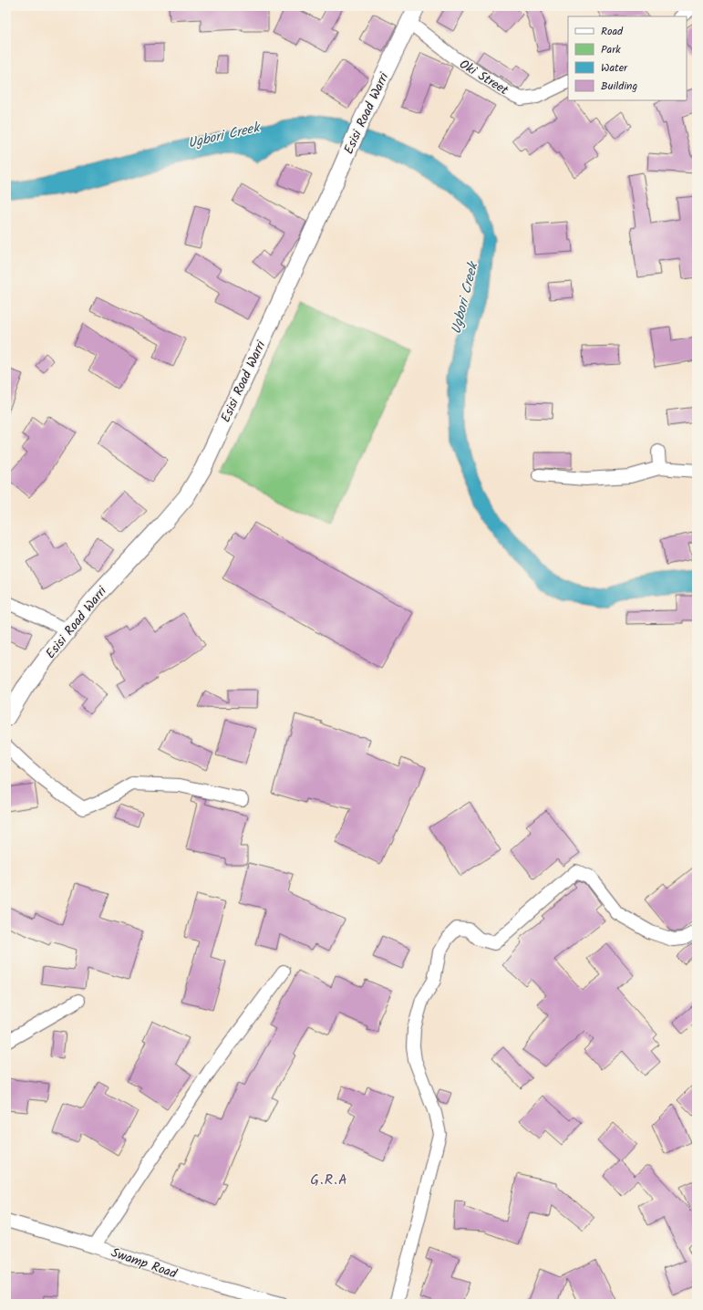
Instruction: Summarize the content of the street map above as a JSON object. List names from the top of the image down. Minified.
{"streets":{"street":["Oki Street","Esisi Road Warri","Swamp Road"]},"crossings":[["Oki Street","Esisi Road Warri"]],"districts":["G.R.A"],"water":["Ugbori Creek"],"legend":["Road","Park","Water","Building"]}
